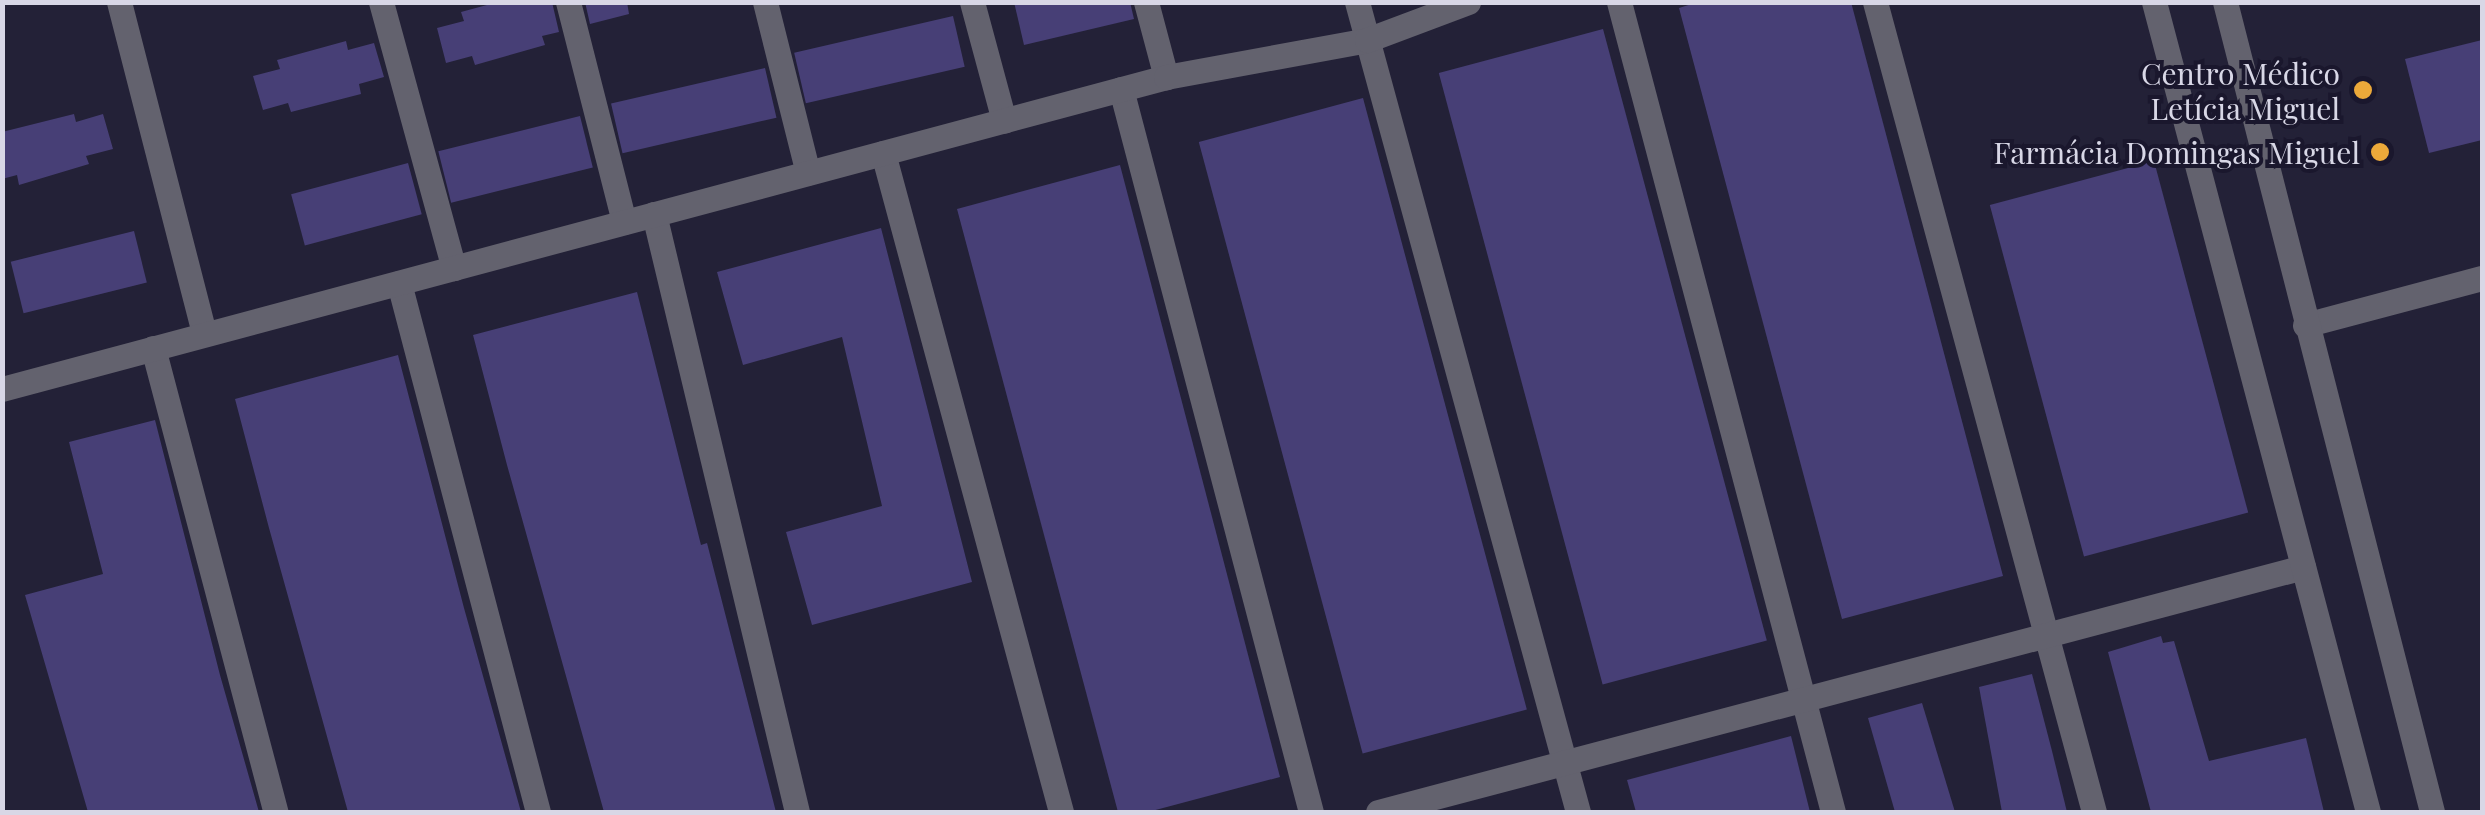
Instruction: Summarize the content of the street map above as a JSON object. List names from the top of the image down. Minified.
{"places":["Centro Médico Letícia Miguel","Farmácia Domingas Miguel"]}
